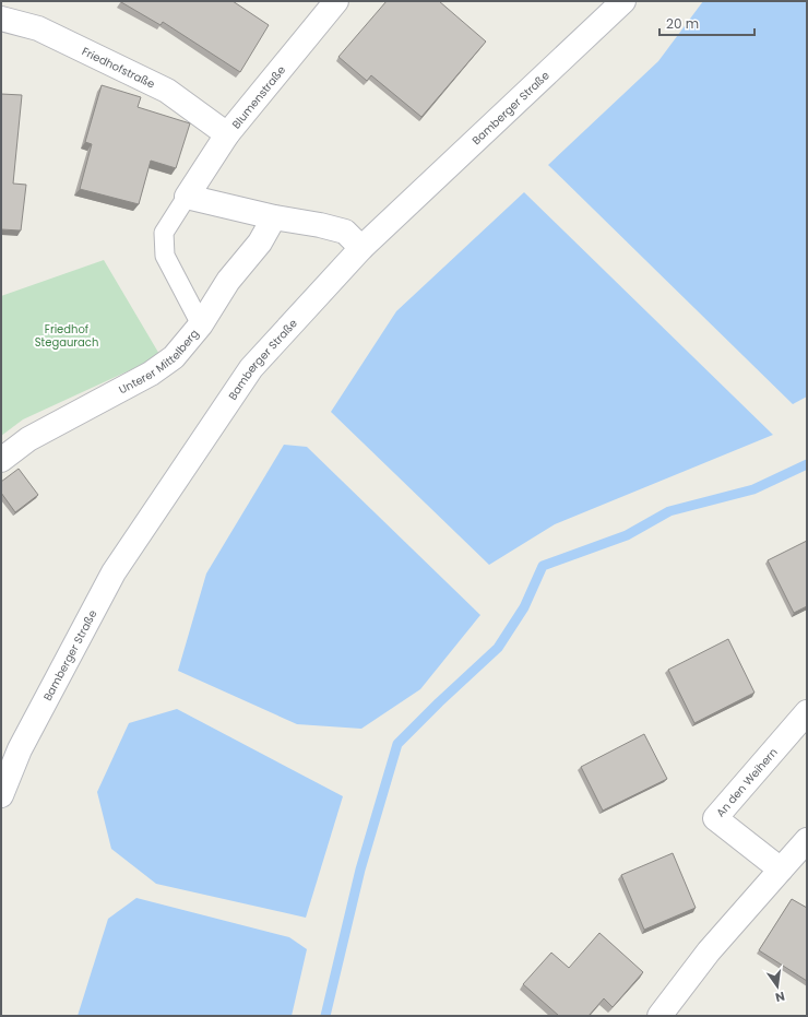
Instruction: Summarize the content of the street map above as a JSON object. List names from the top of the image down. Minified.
{"streets":{"street":["Friedhofstraße","Blumenstraße","Bamberger Straße","Unterer Mittelberg","An den Weihern"]},"crossings":[["Friedhofstraße","Blumenstraße"]],"parks":["Friedhof Stegaurach"],"scale_bar":"20 m","north":"bottom"}
